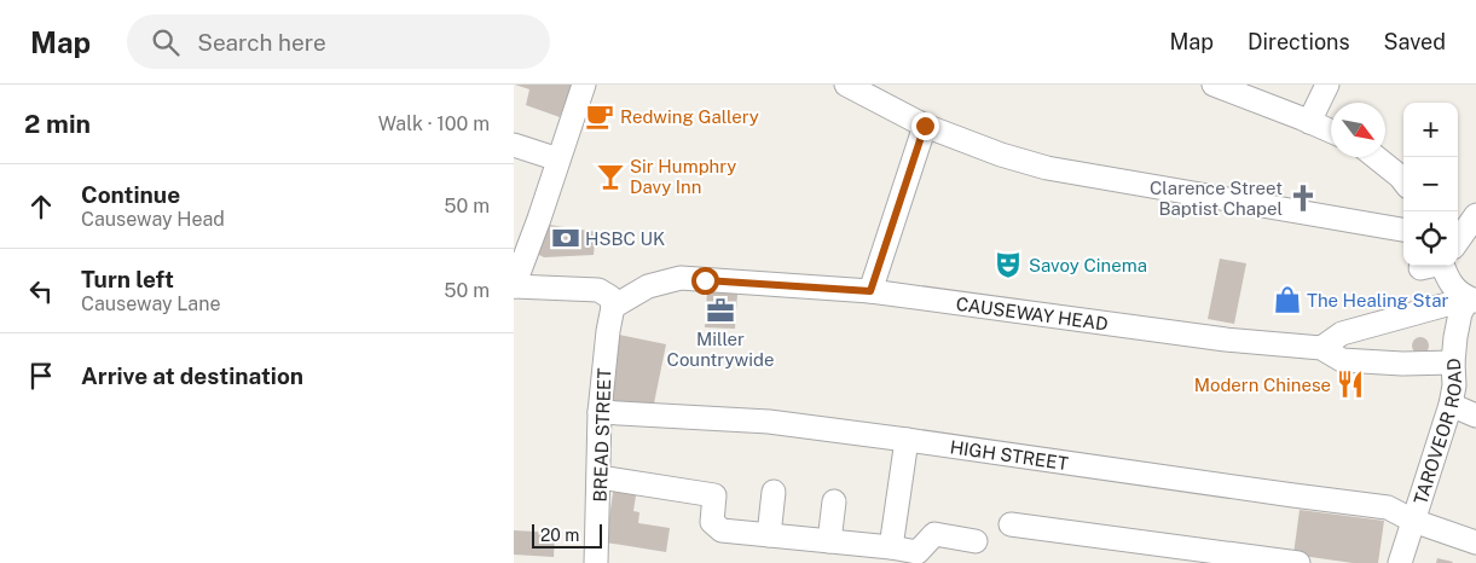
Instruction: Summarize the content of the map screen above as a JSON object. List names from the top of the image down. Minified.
{"streets":{"street":["CAUSEWAY HEAD","TAROVEOR ROAD","BREAD STREET","HIGH STREET"]},"crossings":[["CAUSEWAY HEAD","TAROVEOR ROAD"],["CAUSEWAY HEAD","BREAD STREET"],["TAROVEOR ROAD","HIGH STREET"],["BREAD STREET","HIGH STREET"]],"places":{"cafe":["Redwing Gallery"],"bar":["Sir Humphry Davy Inn"],"church":["Clarence Street Baptist Chapel"],"bank":["HSBC UK"],"theatre":["Savoy Cinema"],"shop":["The Healing Star"],"office":["Miller Countrywide"],"restaurant":["Modern Chinese"]},"scale_bar":"20 m","north":"bottom right","page":{"header":"Map","search":"Search here","nav":["Map","Directions","Saved"],"heading":["2 min","Walk · 100 m"],"map_buttons":["+","−"],"list":[["Continue","Causeway Head","50 m"],["Turn left","Causeway Lane","50 m"],"Arrive at destination"],"scale":"20 m"}}
